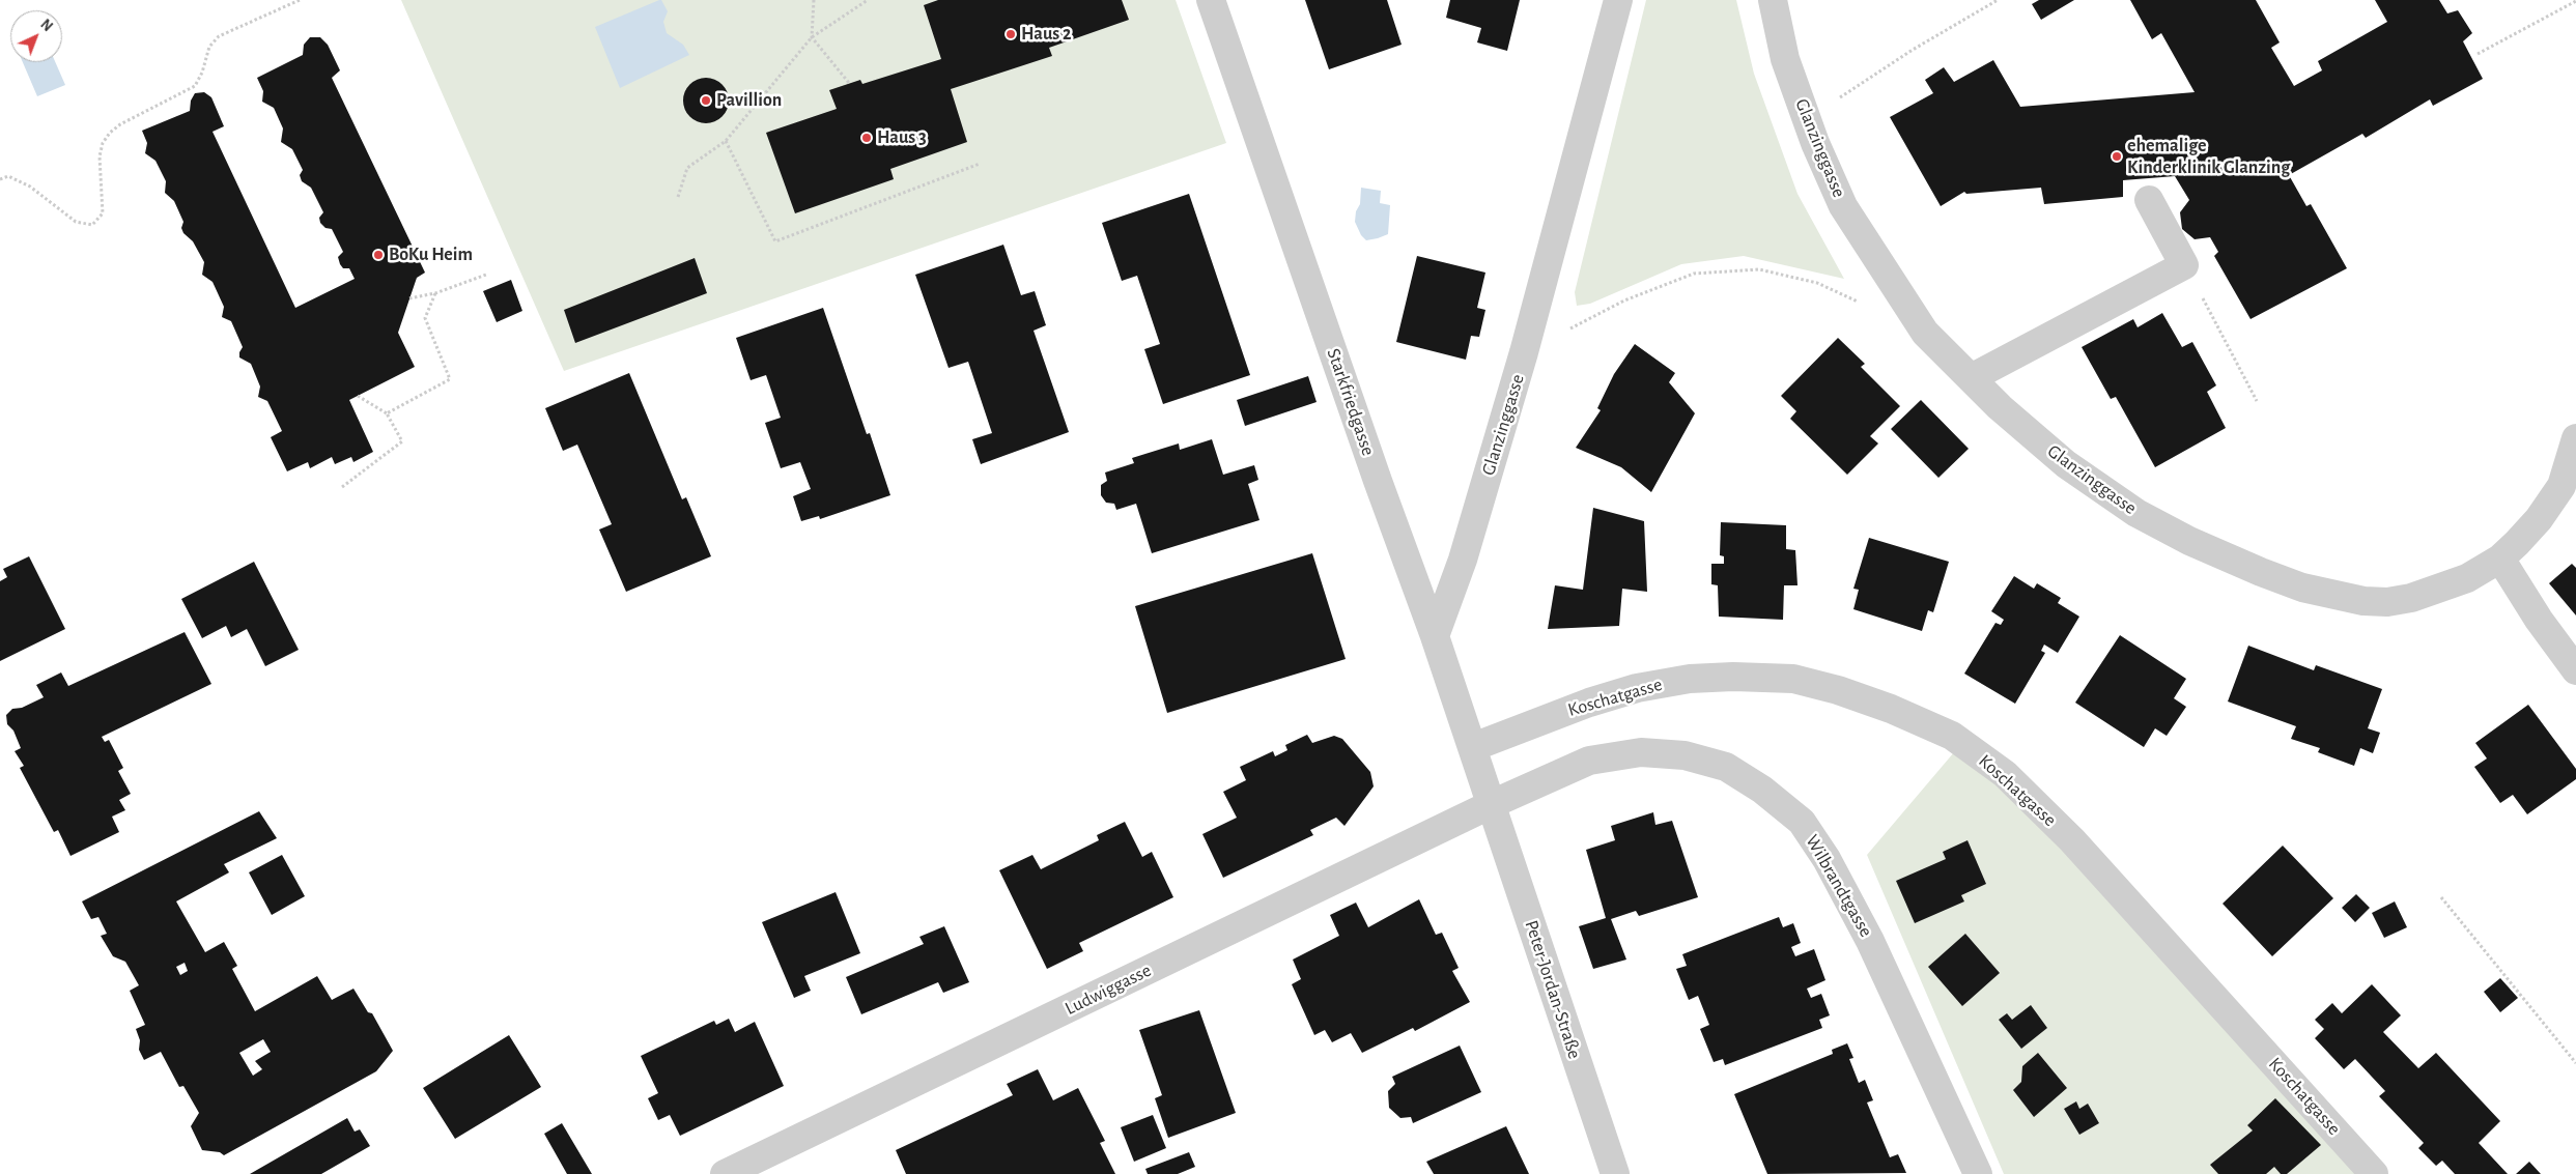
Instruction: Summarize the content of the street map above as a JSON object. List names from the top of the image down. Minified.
{"streets":{"street":["Glanzinggasse","Starkfriedgasse","Koschatgasse","Wilbrandtgasse","Ludwiggasse","Peter-Jordan-Straße"]},"crossings":[["Glanzinggasse","Starkfriedgasse"],["Starkfriedgasse","Koschatgasse"],["Starkfriedgasse","Wilbrandtgasse"],["Starkfriedgasse","Ludwiggasse"],["Starkfriedgasse","Peter-Jordan-Straße"],["Wilbrandtgasse","Ludwiggasse"],["Wilbrandtgasse","Peter-Jordan-Straße"],["Ludwiggasse","Peter-Jordan-Straße"]],"places":["Haus 2","Pavillion","Haus 3","ehemalige Kinderklinik Glanzing","BoKu Heim"],"north":"top right"}
